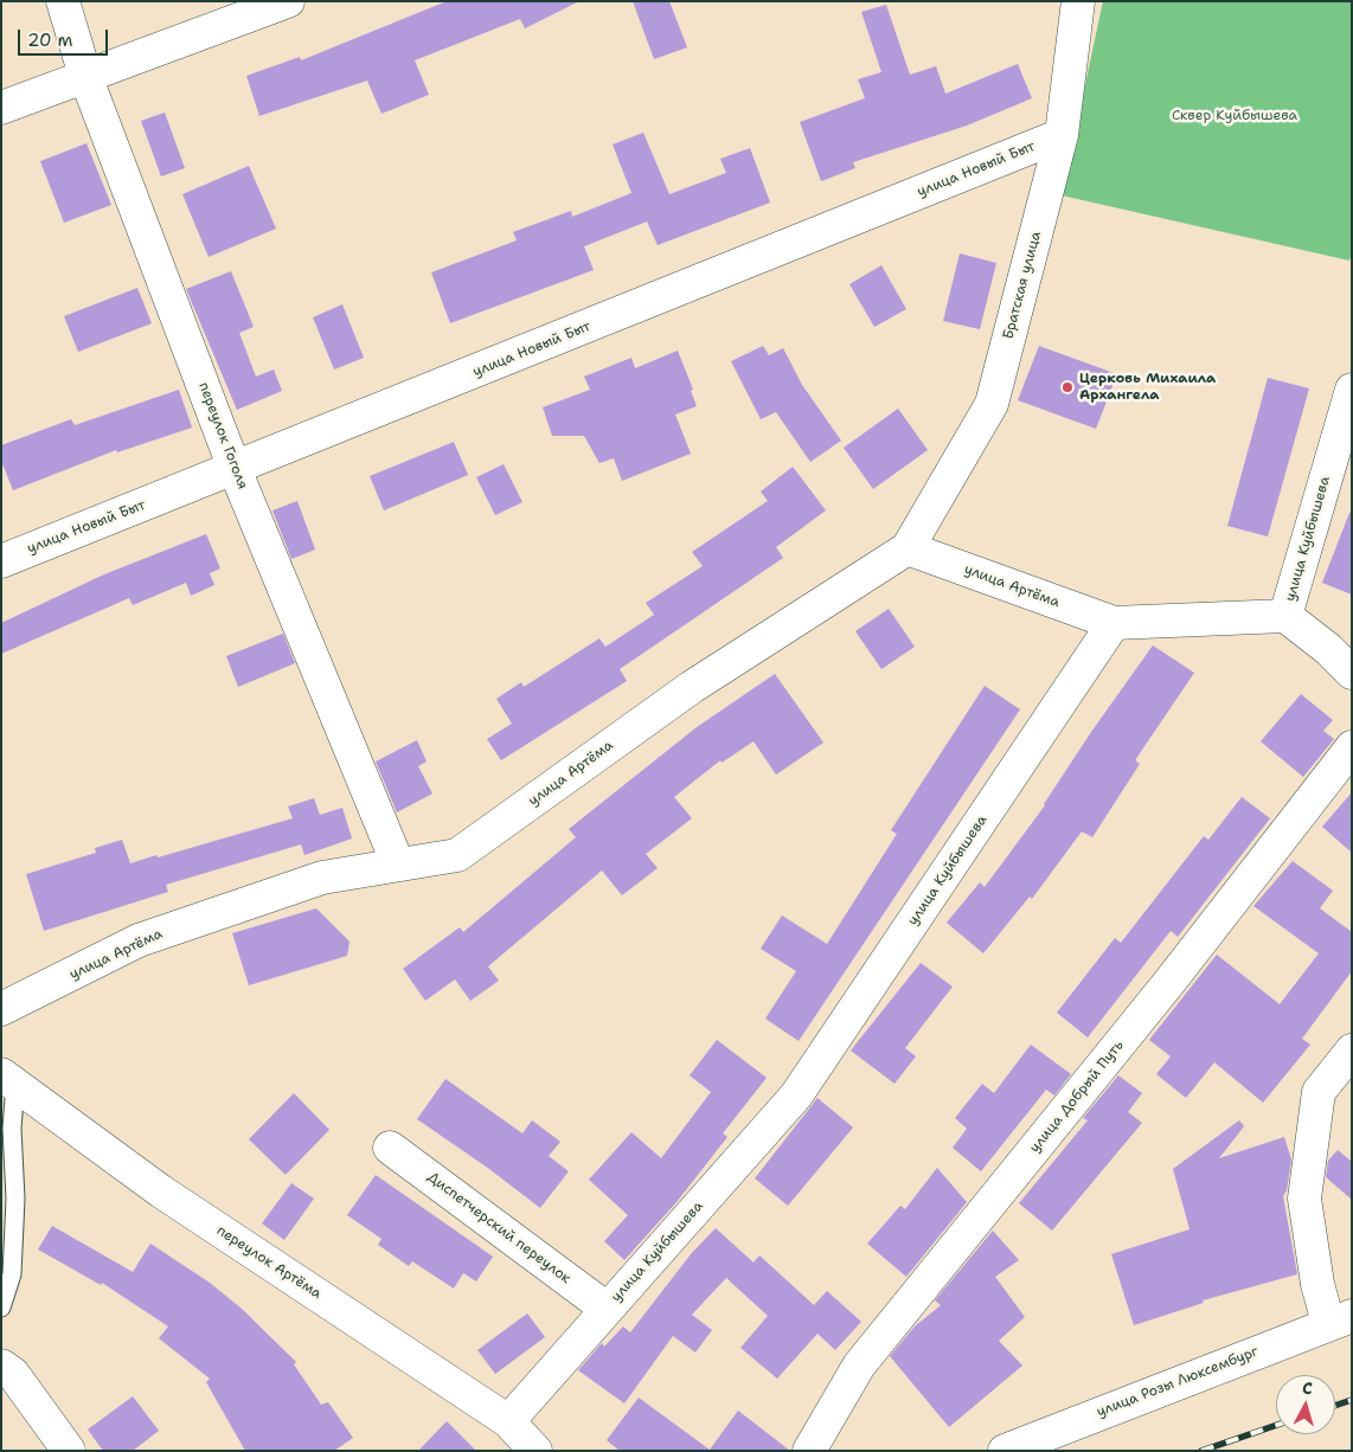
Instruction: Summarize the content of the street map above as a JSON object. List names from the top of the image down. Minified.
{"streets":{"street":["улица Новый Быт","Братская улица","переулок Гоголя","улица Куйбышева","улица Артёма","улица Добрый Путь","Диспетчерский переулок","переулок Артёма","улица Розы Люксембург"]},"crossings":[["улица Новый Быт","Братская улица"],["улица Новый Быт","переулок Гоголя"],["Братская улица","улица Артёма"],["переулок Гоголя","улица Артёма"],["улица Куйбышева","улица Артёма"],["улица Куйбышева","Диспетчерский переулок"],["улица Куйбышева","переулок Артёма"]],"parks":["Сквер Куйбышева"],"places":["Церковь Михаила Архангела"],"scale_bar":"20 m","north":"top"}
